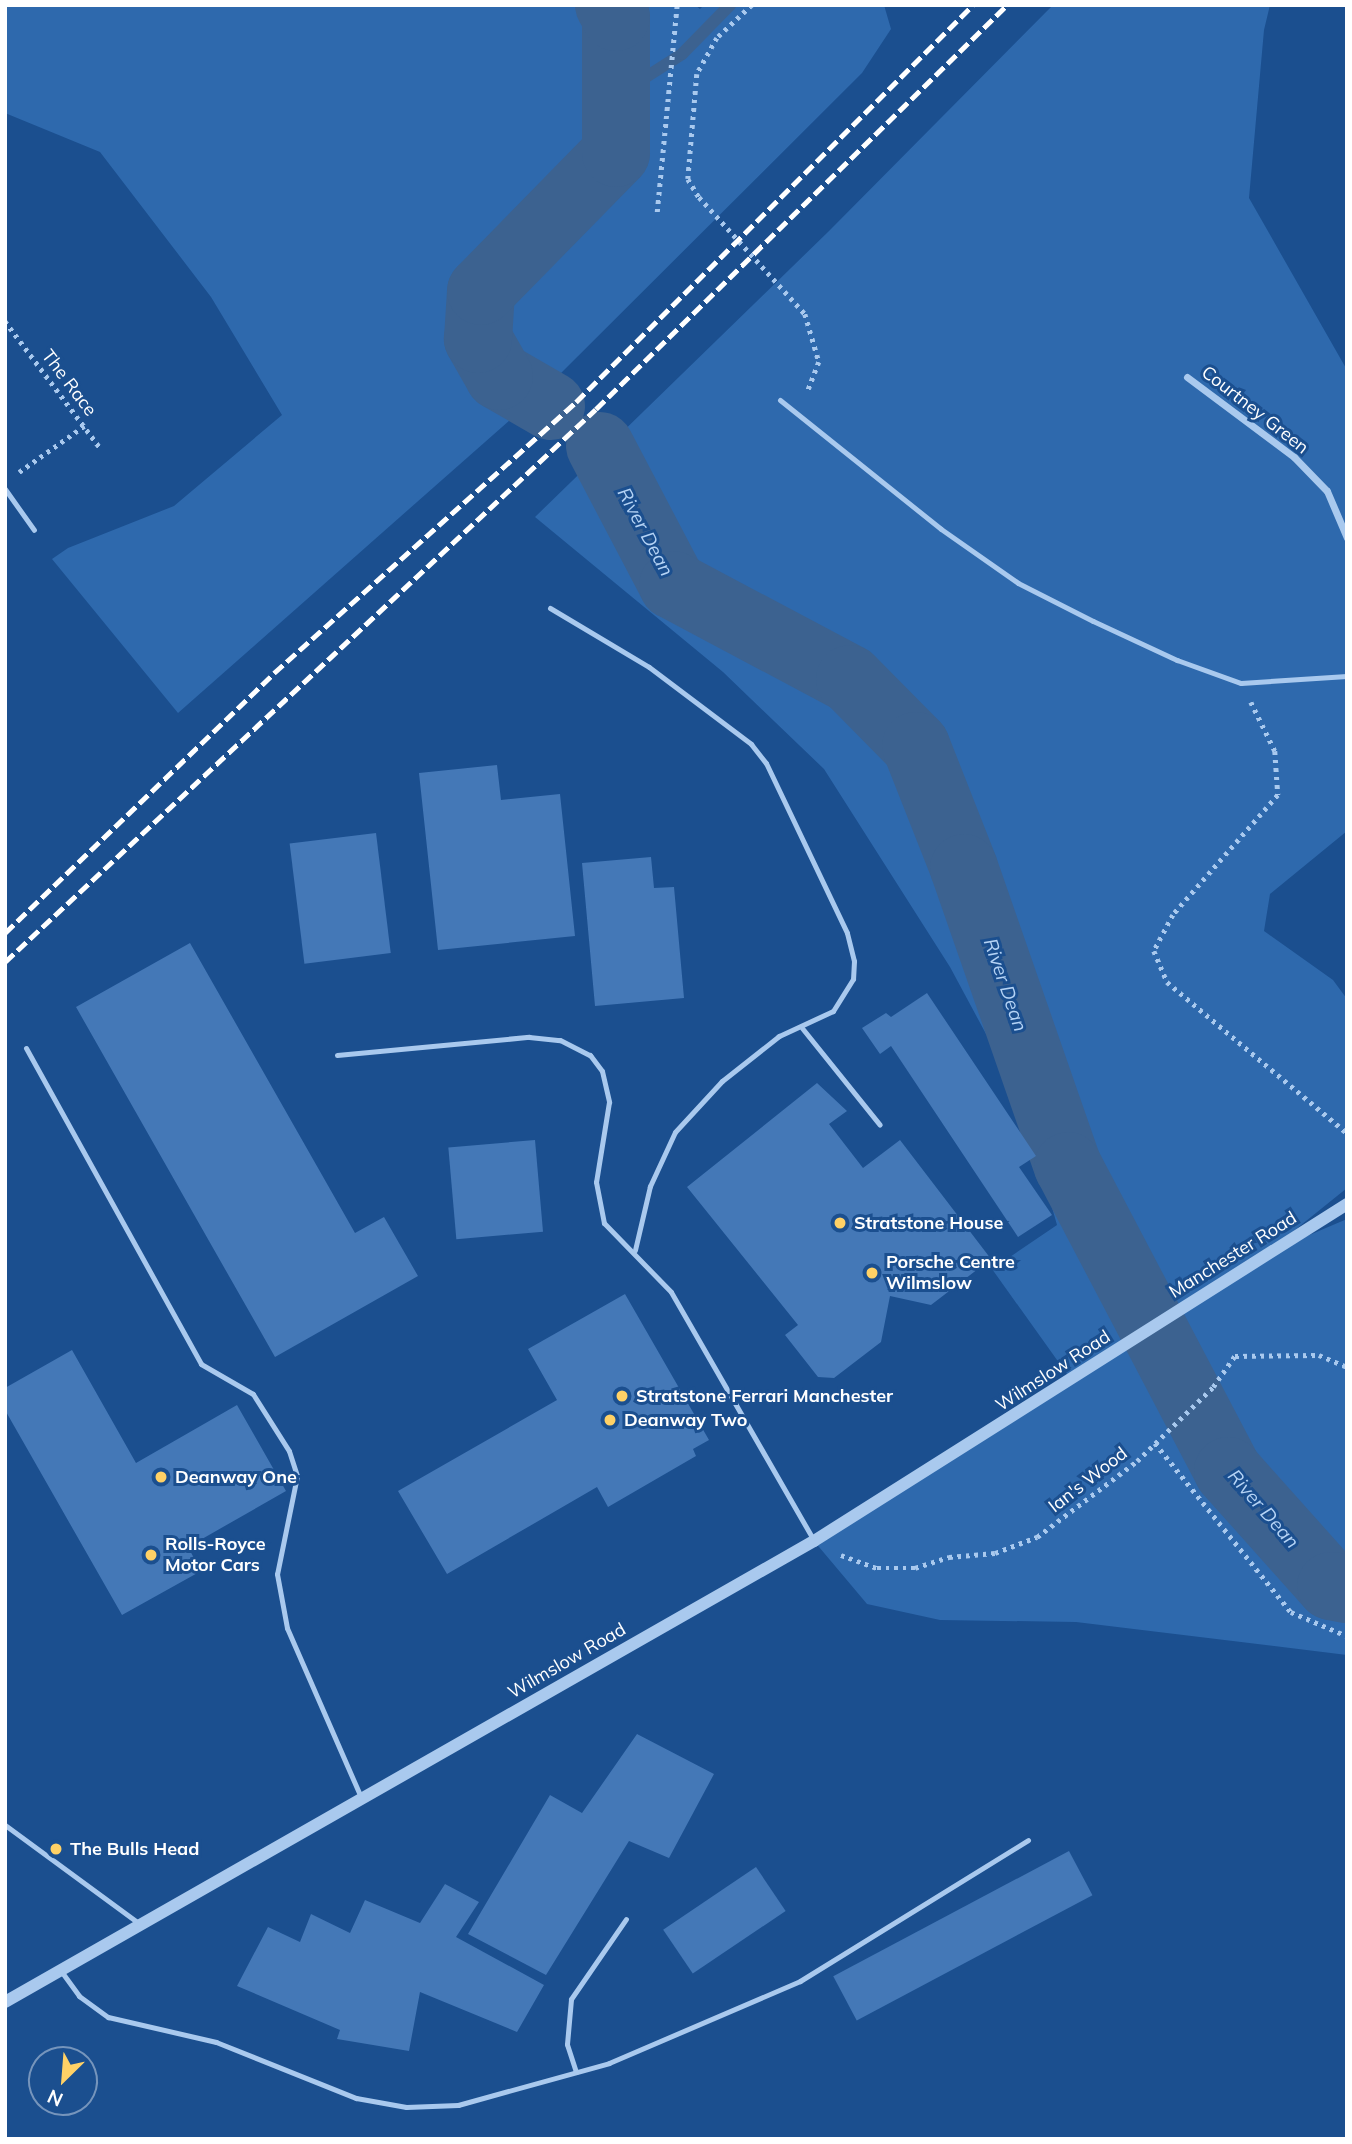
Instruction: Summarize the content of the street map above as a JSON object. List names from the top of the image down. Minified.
{"streets":{"street":["Courtney Green","Manchester Road","Wilmslow Road"],"path":["The Race","Ian's Wood"]},"crossings":[["Manchester Road","Wilmslow Road"],["Wilmslow Road","Ian's Wood"]],"water":["River Dean"],"places":["Stratstone House","Porsche Centre Wilmslow","Stratstone Ferrari Manchester","Deanway Two","Deanway One","Rolls-Royce Motor Cars","The Bulls Head"],"north":"bottom left"}
